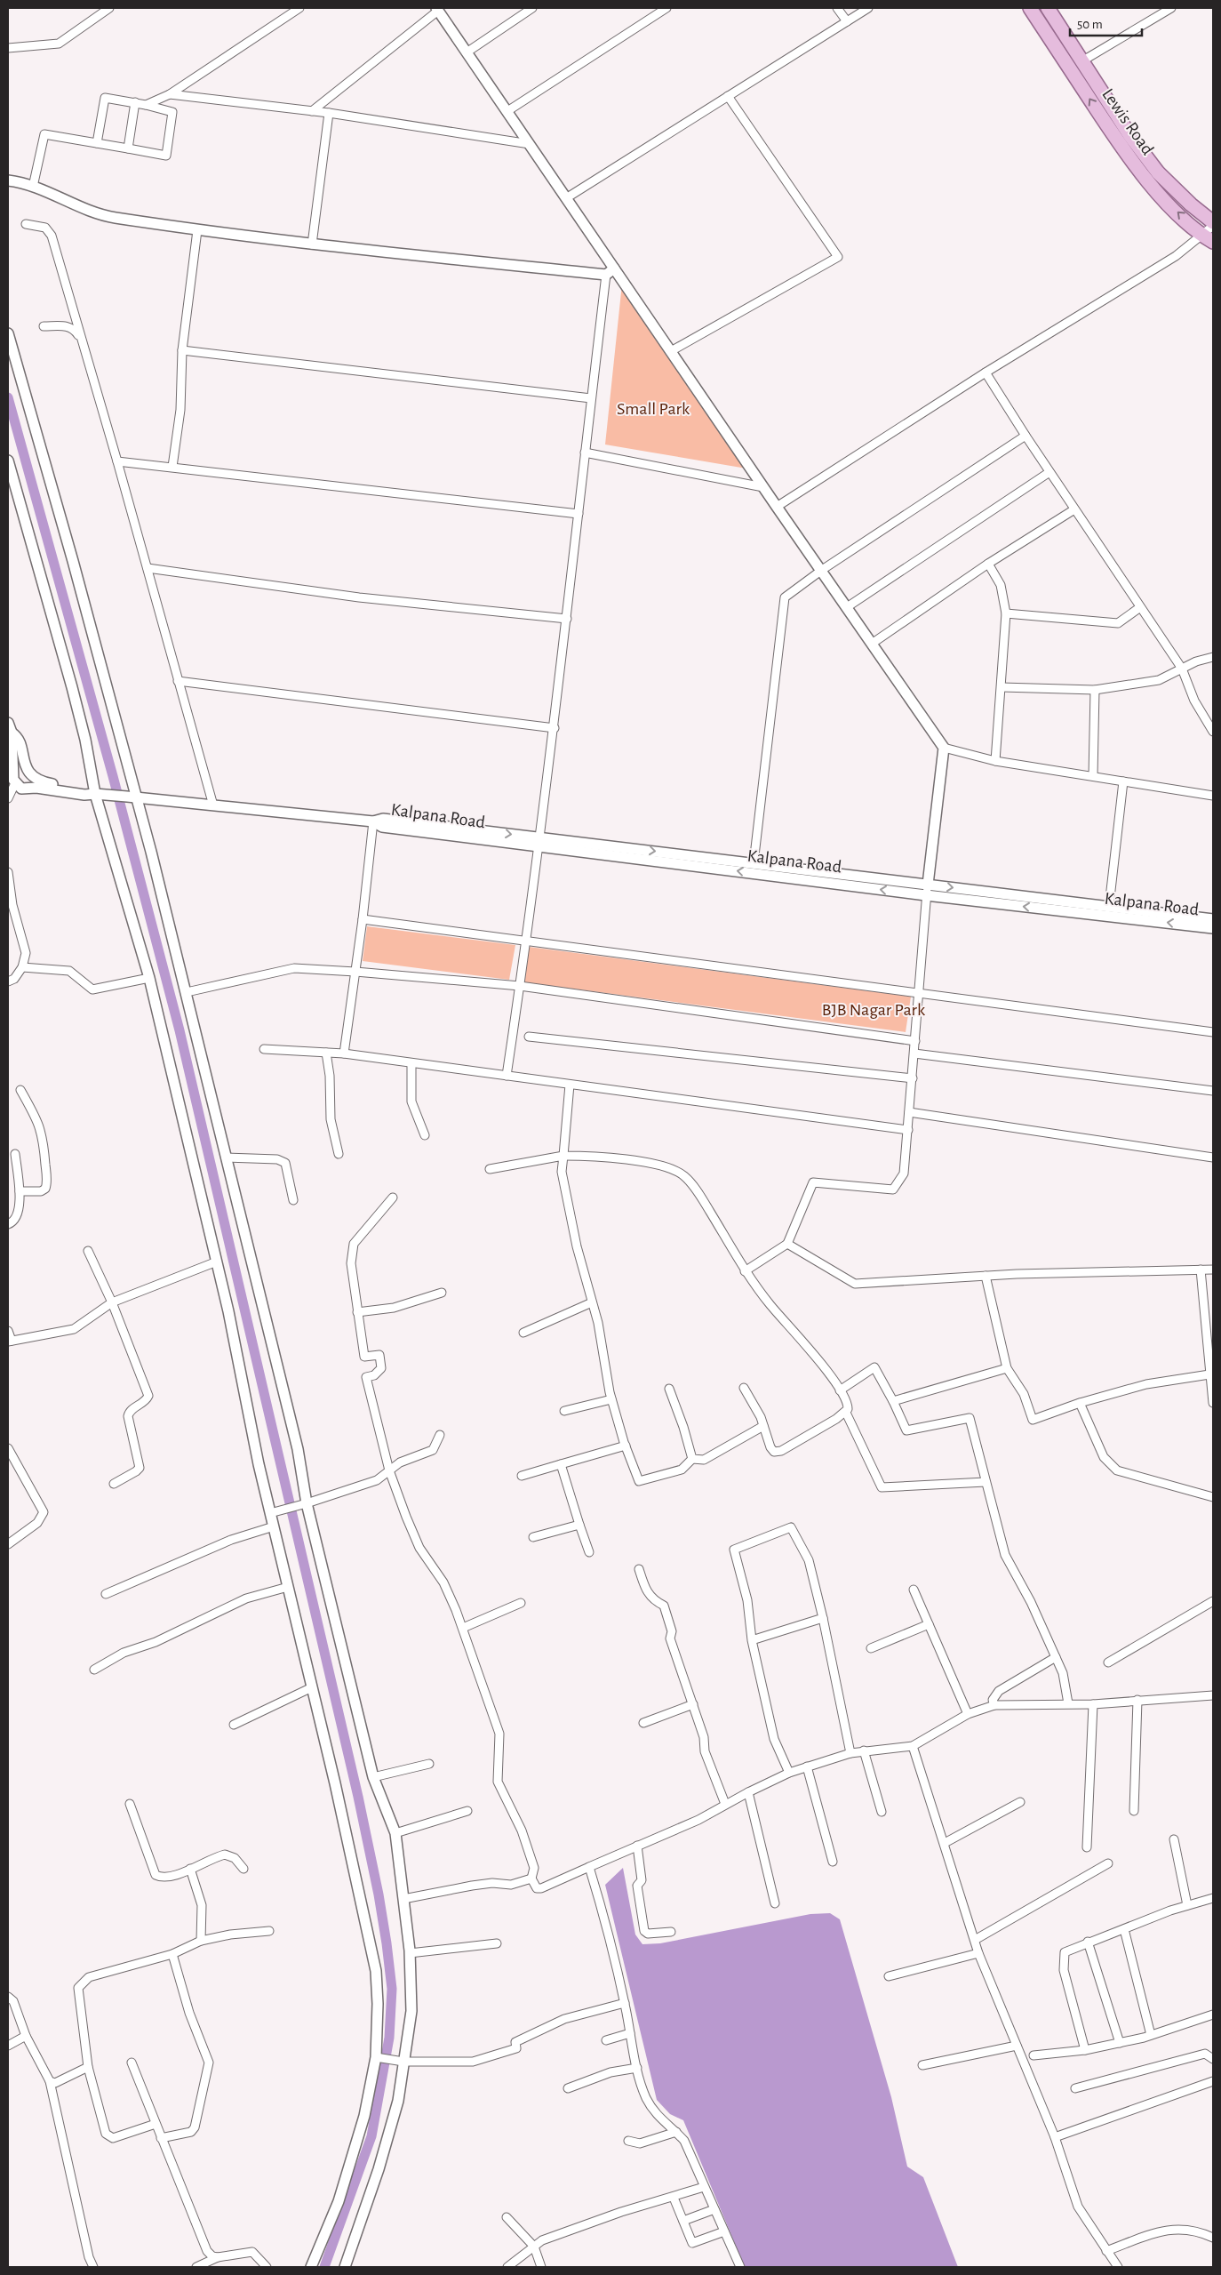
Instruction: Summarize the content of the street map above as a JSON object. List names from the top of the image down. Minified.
{"streets":{"main road":["Lewis Road"],"street":["Kalpana Road"]},"parks":["Small Park","BJB Nagar Park"],"scale_bar":"50 m"}
